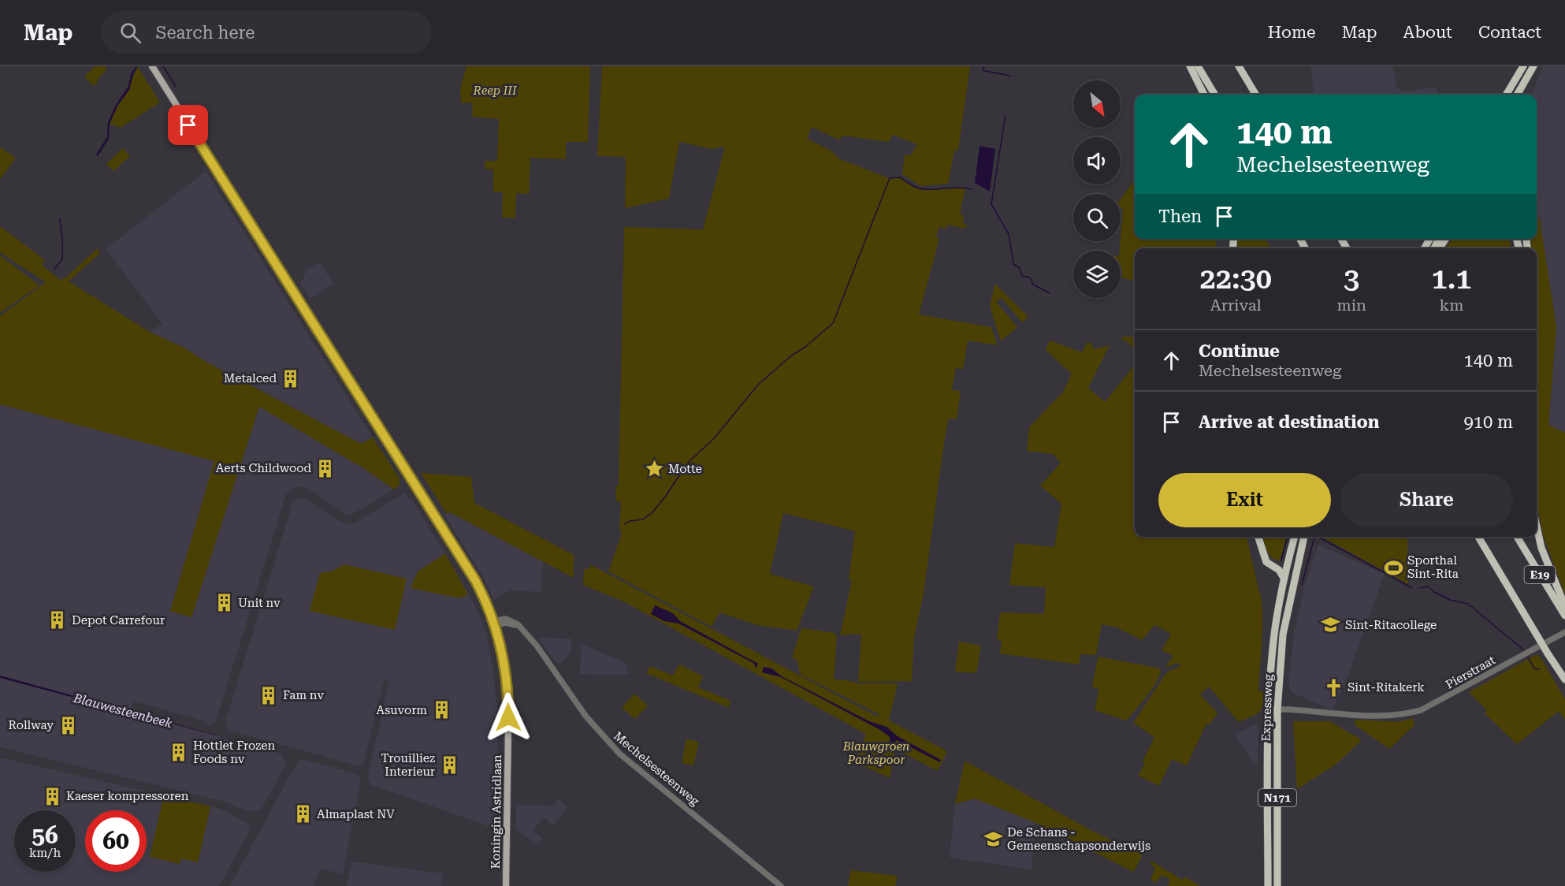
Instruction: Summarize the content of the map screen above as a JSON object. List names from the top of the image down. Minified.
{"streets":{"highway":["E19","Expressweg","N171"],"main road":["Koningin Astridlaan"],"street":["Pierstraat","Mechelsesteenweg"]},"crossings":[["Pierstraat","Expressweg"],["Mechelsesteenweg","Koningin Astridlaan"]],"water":["Blauwesteenbeek"],"parks":["Reep III","Blauwgroen Parkspoor"],"places":{"building":["Metalced","Aerts Childwood","Unit nv","Depot Carrefour","Fam nv","Asuvorm","Rollway","Hottlet Frozen Foods nv","Trouilliez Interieur","Kaeser kompressoren","Almaplast NV"],"place":["Motte"],"sports":["Sporthal Sint-Rita"],"school or university":["Sint-Ritacollege","De Schans - Gemeenschapsonderwijs"],"church":["Sint-Ritakerk"]},"north":"bottom right","page":{"header":"Map","search":"Search here","nav":["Home","Map","About","Contact"],"turn":["140 m","Mechelsesteenweg"],"then":"Then","eta":["22:30","Arrival","3","min","1.1","km"],"list":[{"name":"Continue","note":"Mechelsesteenweg","value":"140 m"},{"name":"Arrive at destination","value":"910 m"}],"buttons":["Exit","Share"],"speed":"56 km/h","limit":"60"}}
